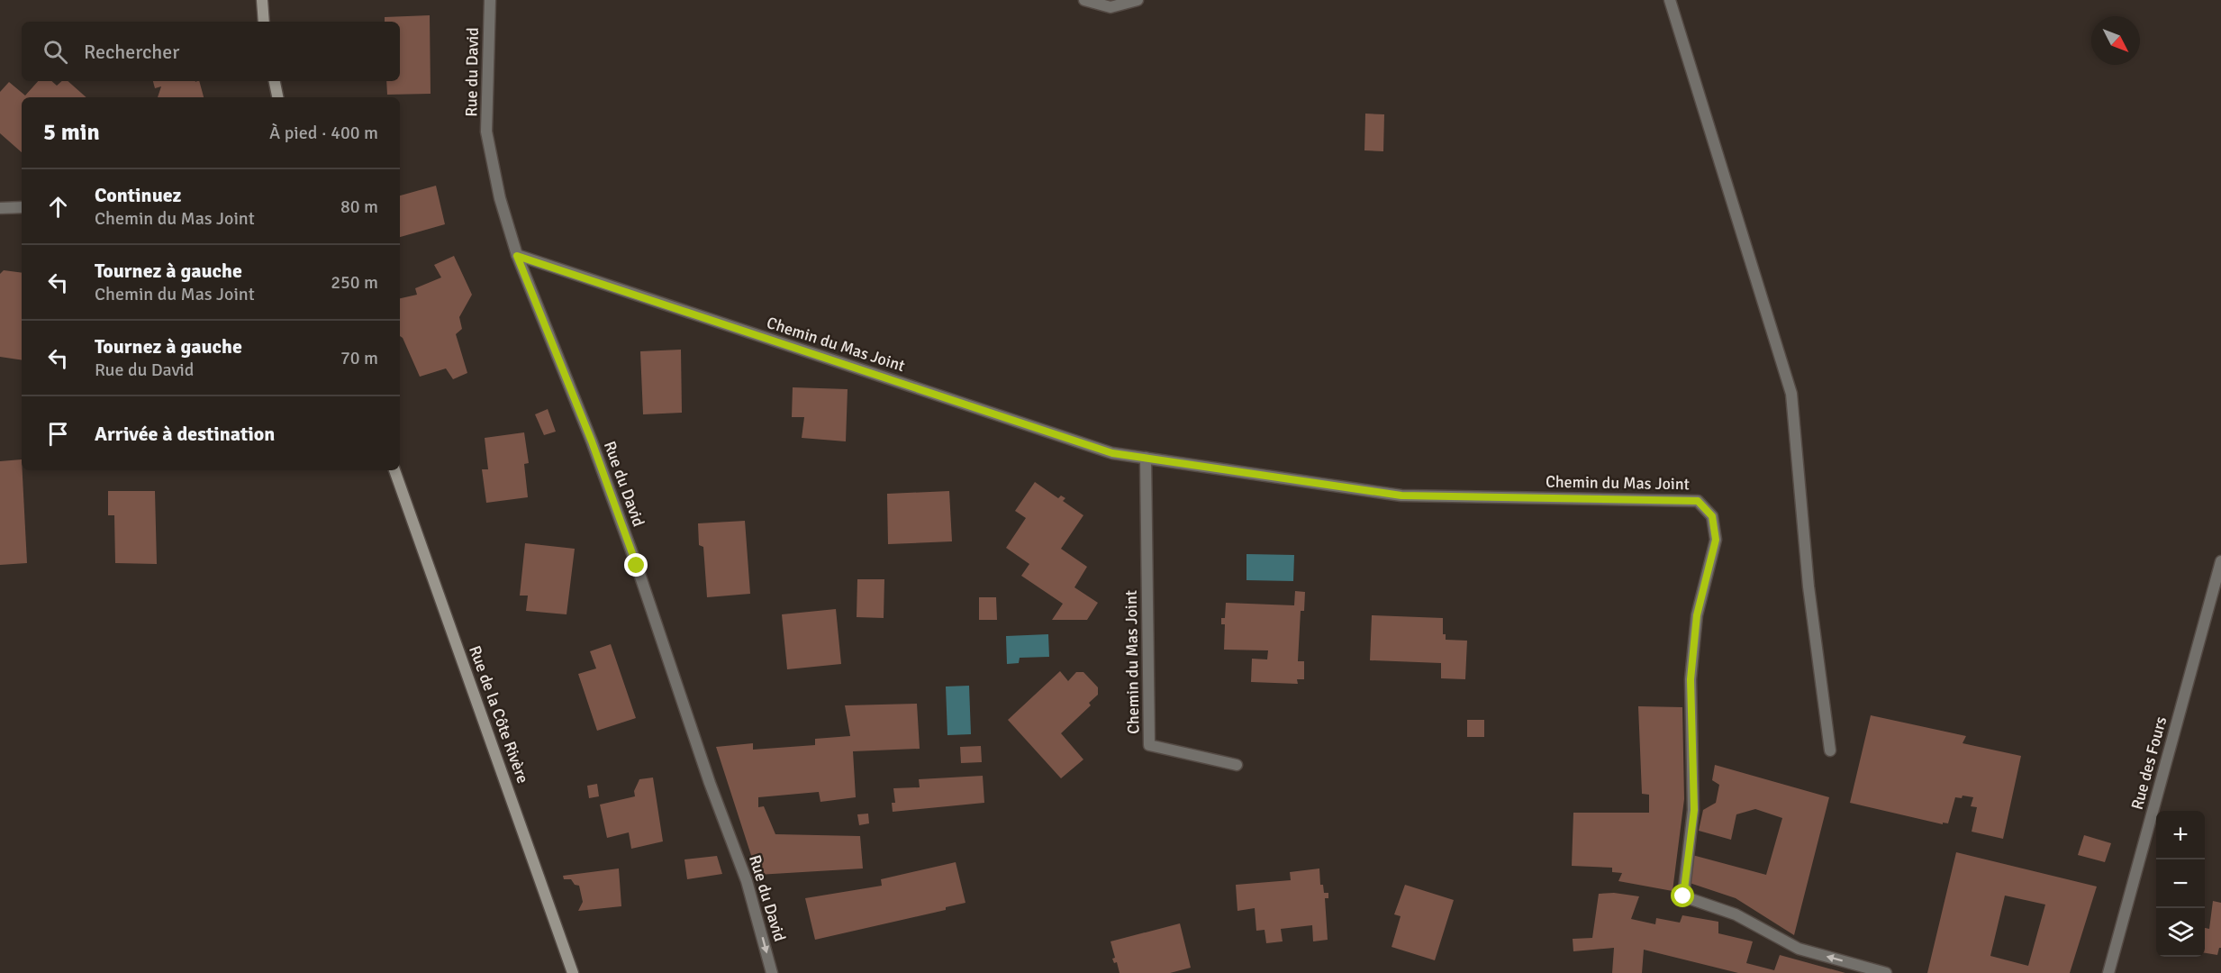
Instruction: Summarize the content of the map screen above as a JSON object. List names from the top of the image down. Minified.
{"streets":{"street":["Rue du David","Chemin du Mas Joint","Rue de la Côte Rivère","Rue des Fours"]},"crossings":[["Rue du David","Chemin du Mas Joint"]],"one_way":["Rue du David"],"north":"bottom right","page":{"search":"Rechercher","heading":["5 min","À pied · 400 m"],"list":[["Continuez","Chemin du Mas Joint","80 m"],["Tournez à gauche","Chemin du Mas Joint","250 m"],["Tournez à gauche","Rue du David","70 m"],"Arrivée à destination"],"map_buttons":["+","−"]}}
